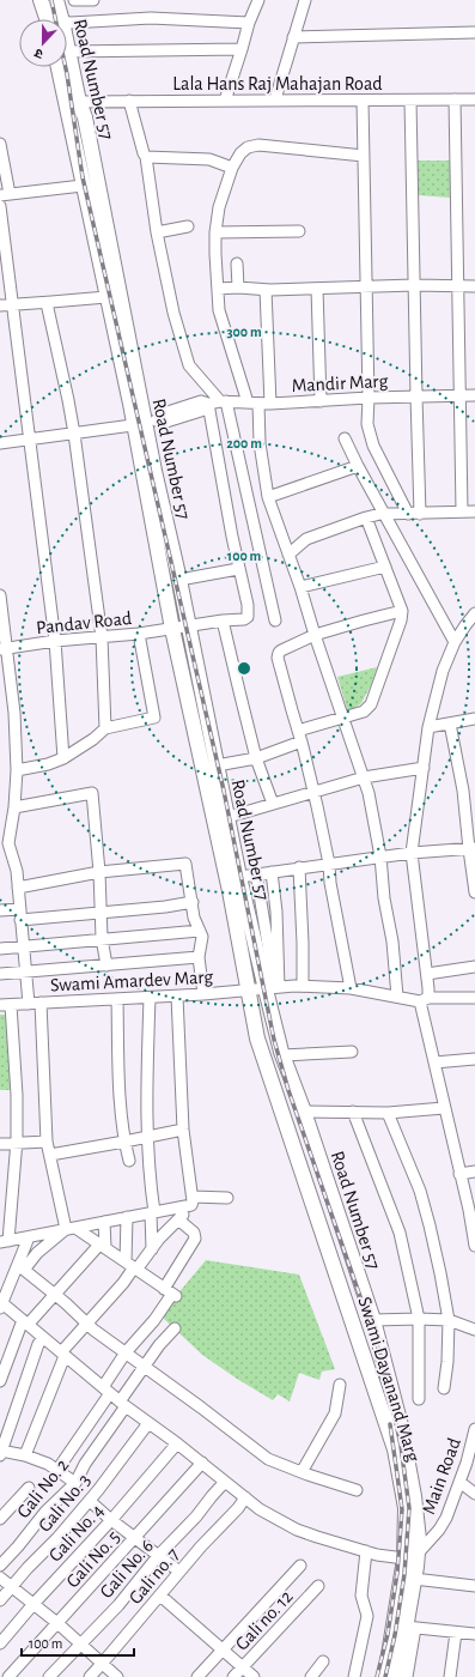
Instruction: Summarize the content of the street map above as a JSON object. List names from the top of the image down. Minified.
{"streets":{"main road":["Road Number 57","Swami Dayanand Marg"],"street":["Lala Hans Raj Mahajan Road","Mandir Marg","Pandav Road","Swami Amardev Marg","Main Road","Gali No. 2","Gali No. 3","Gali No. 4","Gali No. 5","Gali No. 6","Gali no. 7","Gali no. 12"]},"crossings":[["Road Number 57","Lala Hans Raj Mahajan Road"],["Road Number 57","Mandir Marg"],["Road Number 57","Pandav Road"],["Road Number 57","Swami Amardev Marg"],["Road Number 57","Swami Dayanand Marg"],["Road Number 57","Main Road"],["Pandav Road","Swami Dayanand Marg"],["Swami Amardev Marg","Swami Dayanand Marg"],["Swami Dayanand Marg","Main Road"]],"scale_bar":"100 m","north":"bottom","rings":["300 m","200 m","100 m"]}
